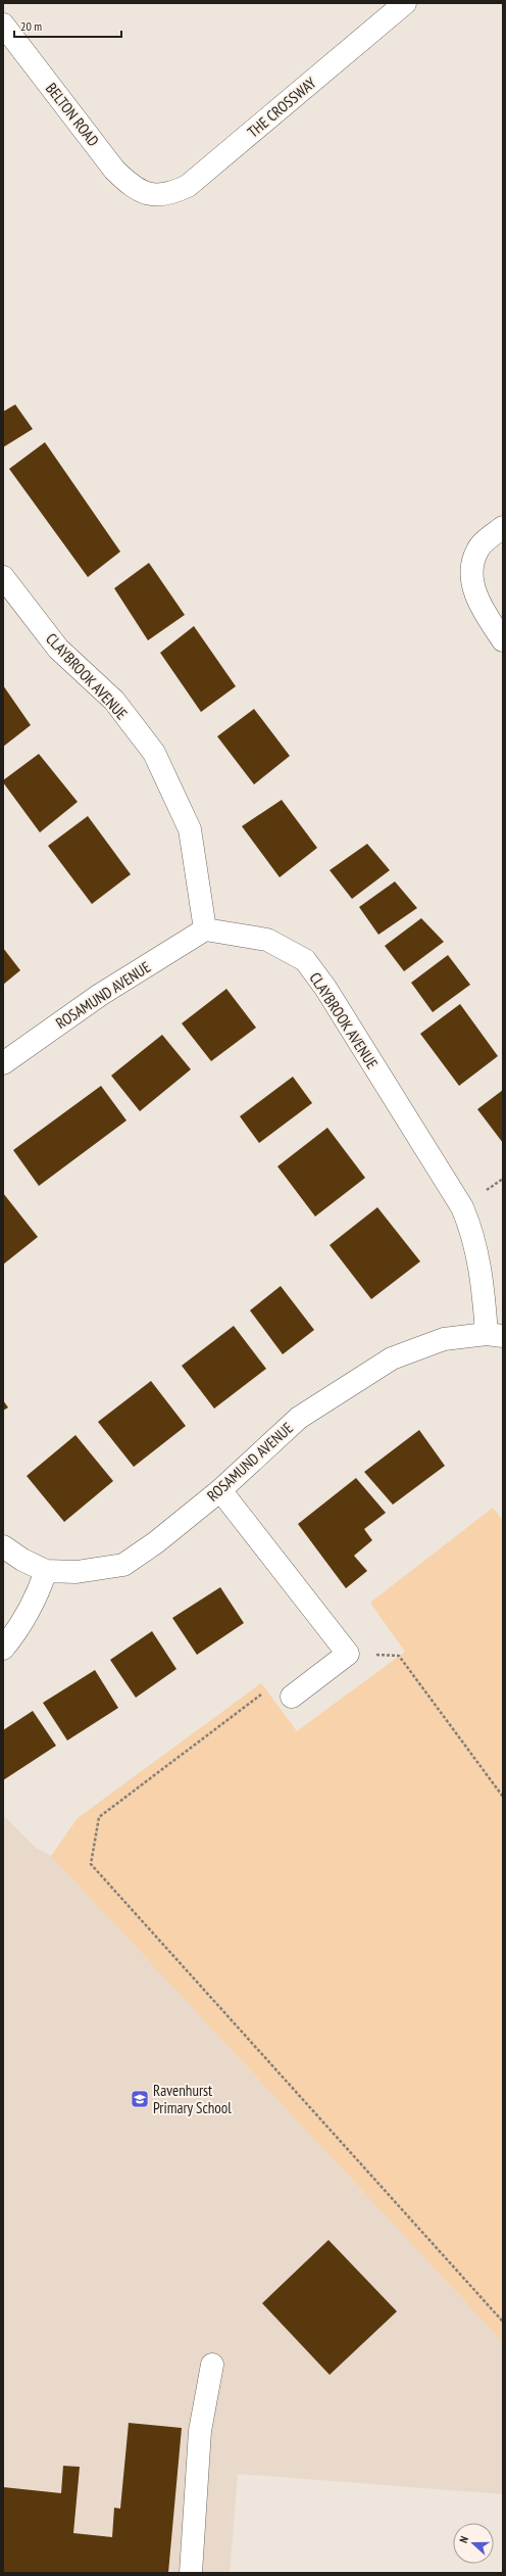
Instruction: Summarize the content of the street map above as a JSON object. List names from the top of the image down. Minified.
{"streets":{"street":["THE CROSSWAY","BELTON ROAD","CLAYBROOK AVENUE","ROSAMUND AVENUE"]},"crossings":[["THE CROSSWAY","BELTON ROAD"],["CLAYBROOK AVENUE","ROSAMUND AVENUE"]],"places":{"school or university":["Ravenhurst Primary School"]},"scale_bar":"20 m","north":"left"}
